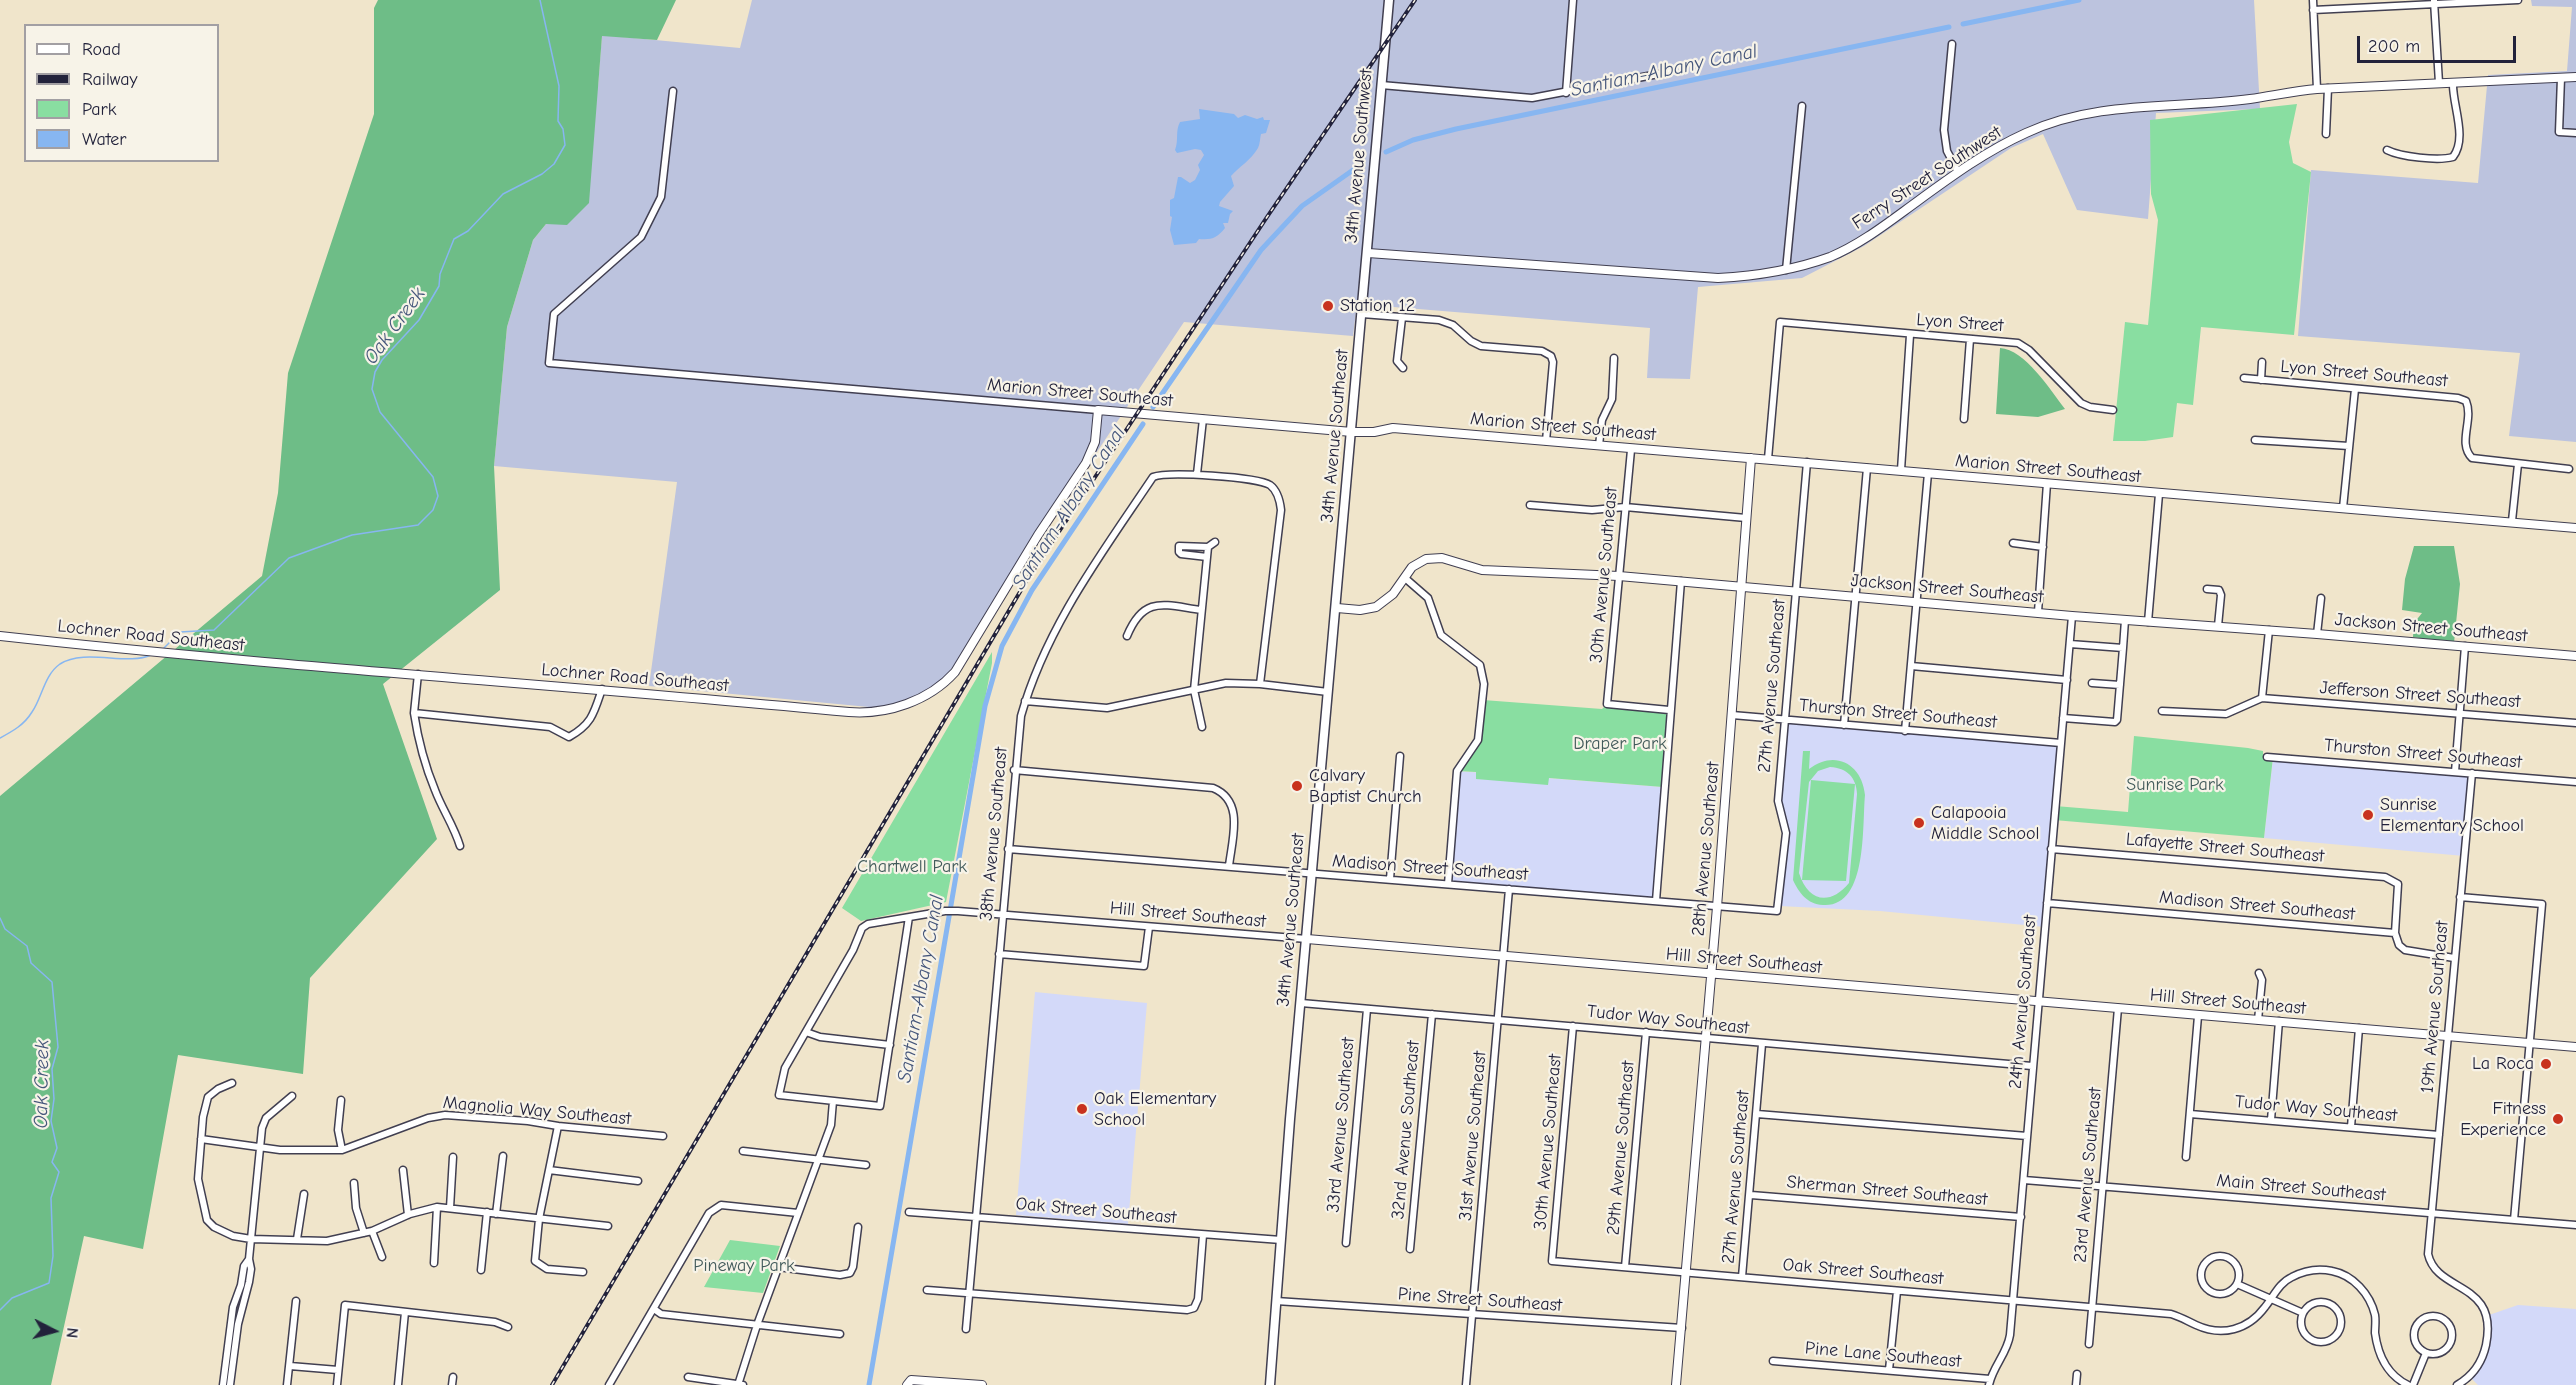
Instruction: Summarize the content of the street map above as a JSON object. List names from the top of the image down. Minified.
{"streets":{"main road":["34th Avenue Southwest","34th Avenue Southeast"],"street":["Ferry Street Southwest","Lyon Street","Lyon Street Southeast","Marion Street Southeast","30th Avenue Southeast","Jackson Street Southeast","Lochner Road Southeast","27th Avenue Southeast","Jefferson Street Southeast","Thurston Street Southeast","38th Avenue Southeast","Lafayette Street Southeast","28th Avenue Southeast","Madison Street Southeast","Hill Street Southeast","24th Avenue Southeast","19th Avenue Southeast","Tudor Way Southeast","Magnolia Way Southeast","33rd Avenue Southeast","32nd Avenue Southeast","31st Avenue Southeast","29th Avenue Southeast","23rd Avenue Southeast","Main Street Southeast","Sherman Street Southeast","Oak Street Southeast","Pine Street Southeast","Pine Lane Southeast"]},"crossings":[["34th Avenue Southwest","Ferry Street Southwest"],["34th Avenue Southwest","34th Avenue Southeast"],["Lyon Street","Marion Street Southeast"],["Marion Street Southeast","34th Avenue Southeast"],["Marion Street Southeast","30th Avenue Southeast"],["Marion Street Southeast","Lochner Road Southeast"],["Marion Street Southeast","27th Avenue Southeast"],["Marion Street Southeast","28th Avenue Southeast"],["34th Avenue Southeast","Jackson Street Southeast"],["34th Avenue Southeast","Madison Street Southeast"],["34th Avenue Southeast","Hill Street Southeast"],["34th Avenue Southeast","Tudor Way Southeast"],["34th Avenue Southeast","Oak Street Southeast"],["34th Avenue Southeast","Pine Street Southeast"],["30th Avenue Southeast","Jackson Street Southeast"],["30th Avenue Southeast","Tudor Way Southeast"],["30th Avenue Southeast","Oak Street Southeast"],["Jackson Street Southeast","27th Avenue Southeast"],["Jackson Street Southeast","28th Avenue Southeast"],["Jackson Street Southeast","24th Avenue Southeast"],["27th Avenue Southeast","Thurston Street Southeast"],["27th Avenue Southeast","Madison Street Southeast"],["27th Avenue Southeast","Tudor Way Southeast"],["27th Avenue Southeast","Sherman Street Southeast"],["27th Avenue Southeast","Oak Street Southeast"],["Thurston Street Southeast","28th Avenue Southeast"],["Thurston Street Southeast","24th Avenue Southeast"],["Thurston Street Southeast","19th Avenue Southeast"],["38th Avenue Southeast","Madison Street Southeast"],["38th Avenue Southeast","Hill Street Southeast"],["38th Avenue Southeast","Oak Street Southeast"],["Lafayette Street Southeast","Madison Street Southeast"],["Lafayette Street Southeast","24th Avenue Southeast"],["28th Avenue Southeast","Madison Street Southeast"],["28th Avenue Southeast","Hill Street Southeast"],["28th Avenue Southeast","Tudor Way Southeast"],["28th Avenue Southeast","Oak Street Southeast"],["28th Avenue Southeast","Pine Street Southeast"],["Madison Street Southeast","24th Avenue Southeast"],["Madison Street Southeast","31st Avenue Southeast"],["Hill Street Southeast","24th Avenue Southeast"],["Hill Street Southeast","19th Avenue Southeast"],["Hill Street Southeast","31st Avenue Southeast"],["Hill Street Southeast","23rd Avenue Southeast"],["24th Avenue Southeast","Tudor Way Southeast"],["24th Avenue Southeast","Main Street Southeast"],["24th Avenue Southeast","Sherman Street Southeast"],["24th Avenue Southeast","Oak Street Southeast"],["24th Avenue Southeast","Pine Lane Southeast"],["19th Avenue Southeast","Tudor Way Southeast"],["19th Avenue Southeast","Main Street Southeast"],["Tudor Way Southeast","33rd Avenue Southeast"],["Tudor Way Southeast","32nd Avenue Southeast"],["Tudor Way Southeast","31st Avenue Southeast"],["Tudor Way Southeast","29th Avenue Southeast"],["31st Avenue Southeast","Pine Street Southeast"],["29th Avenue Southeast","Oak Street Southeast"],["23rd Avenue Southeast","Main Street Southeast"],["23rd Avenue Southeast","Oak Street Southeast"]],"water":["Santiam-Albany Canal","Oak Creek"],"parks":["Draper Park","Sunrise Park","Chartwell Park","Pineway Park"],"places":["Station 12","Calvary Baptist Church","Sunrise Elementary School","Calapooia Middle School","La Roca","Oak Elementary School","Fitness Experience"],"legend":["Road","Railway","Park","Water"],"scale_bar":"200 m","north":"right"}
